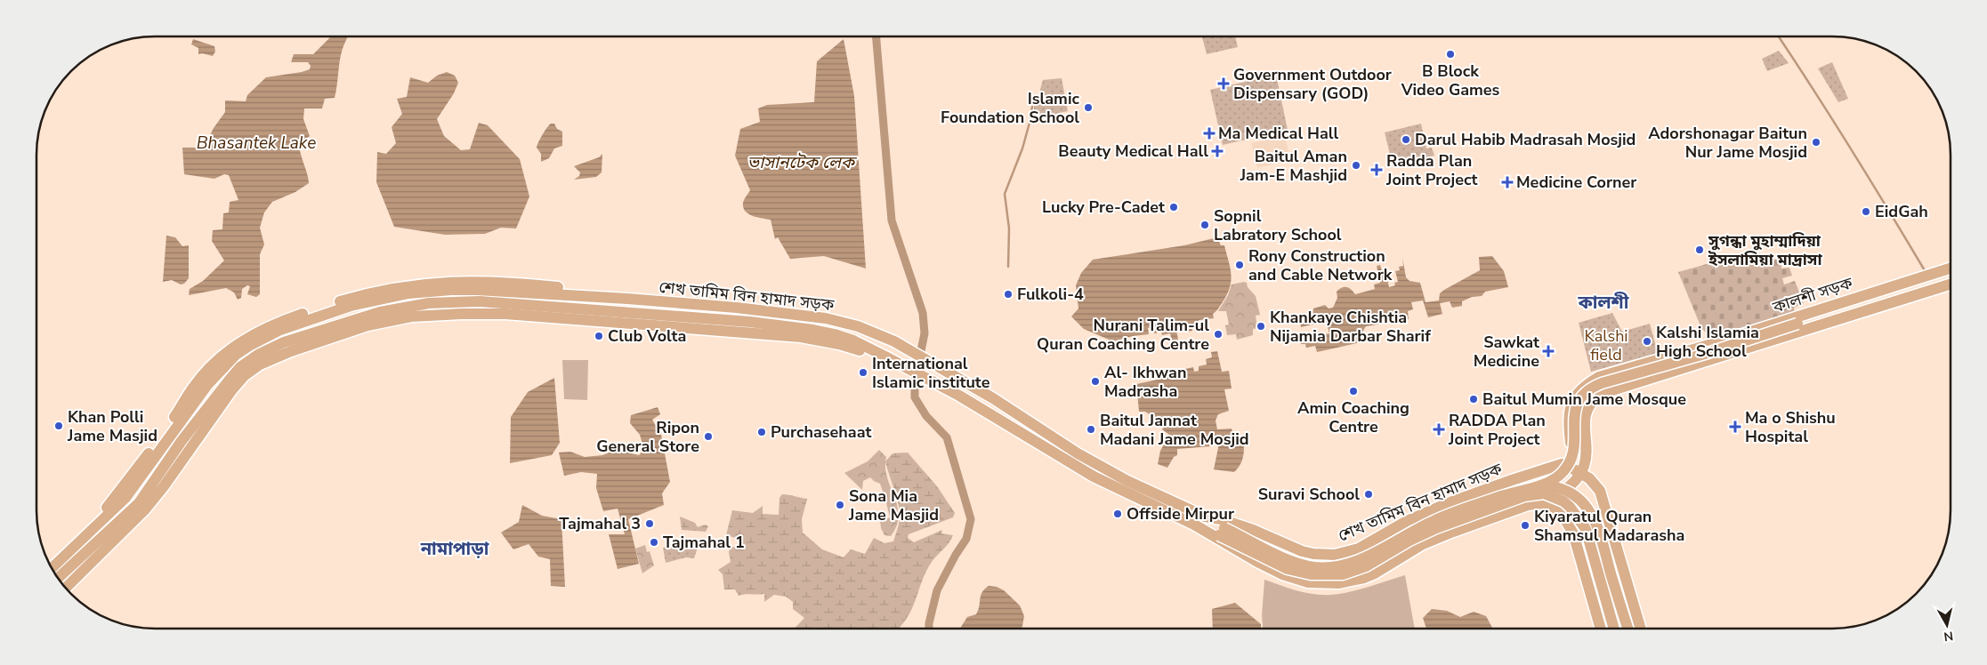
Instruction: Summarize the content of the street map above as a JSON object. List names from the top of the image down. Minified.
{"streets":{"main road":["কালশী সড়ক","শেখ তামিম বিন হামাদ সড়ক"]},"crossings":[["কালশী সড়ক","শেখ তামিম বিন হামাদ সড়ক"]],"districts":["কালশী","নামাপাড়া"],"water":["Bhasantek Lake","ভাসানটেক লেক"],"parks":["Kalshi field"],"places":{"other":["B Block Video Games","Islamic Foundation School","Darul Habib Madrasah Mosjid","Adorshonagar Baitun Nur Jame Mosjid","Baitul Aman Jam-E Mashjid","Lucky Pre-Cadet","EidGah","Sopnil Labratory School","সুগন্ধা মুহাম্মাদিয়া ইসলামিয়া মাদ্রাসা","Rony Construction and Cable Network","Fulkoli-4","Khankaye Chishtia Nijamia Darbar Sharif","Nurani Talim-ul Quran Coaching Centre","Club Volta","Kalshi Islamia High School","International Islamic institute","Al- Ikhwan Madrasha","Amin Coaching Centre","Baitul Mumin Jame Mosque","Khan Polli Jame Masjid","Baitul Jannat Madani Jame Mosjid","Purchasehaat","Ripon General Store","Suravi School","Sona Mia Jame Masjid","Offside Mirpur","Tajmahal 3","Kiyaratul Quran Shamsul Madarasha","Tajmahal 1"],"health":["Government Outdoor Dispensary (GOD)","Ma Medical Hall","Beauty Medical Hall","Radda Plan Joint Project","Medicine Corner","Sawkat Medicine","Ma o Shishu Hospital","RADDA Plan Joint Project"]},"north":"bottom"}
